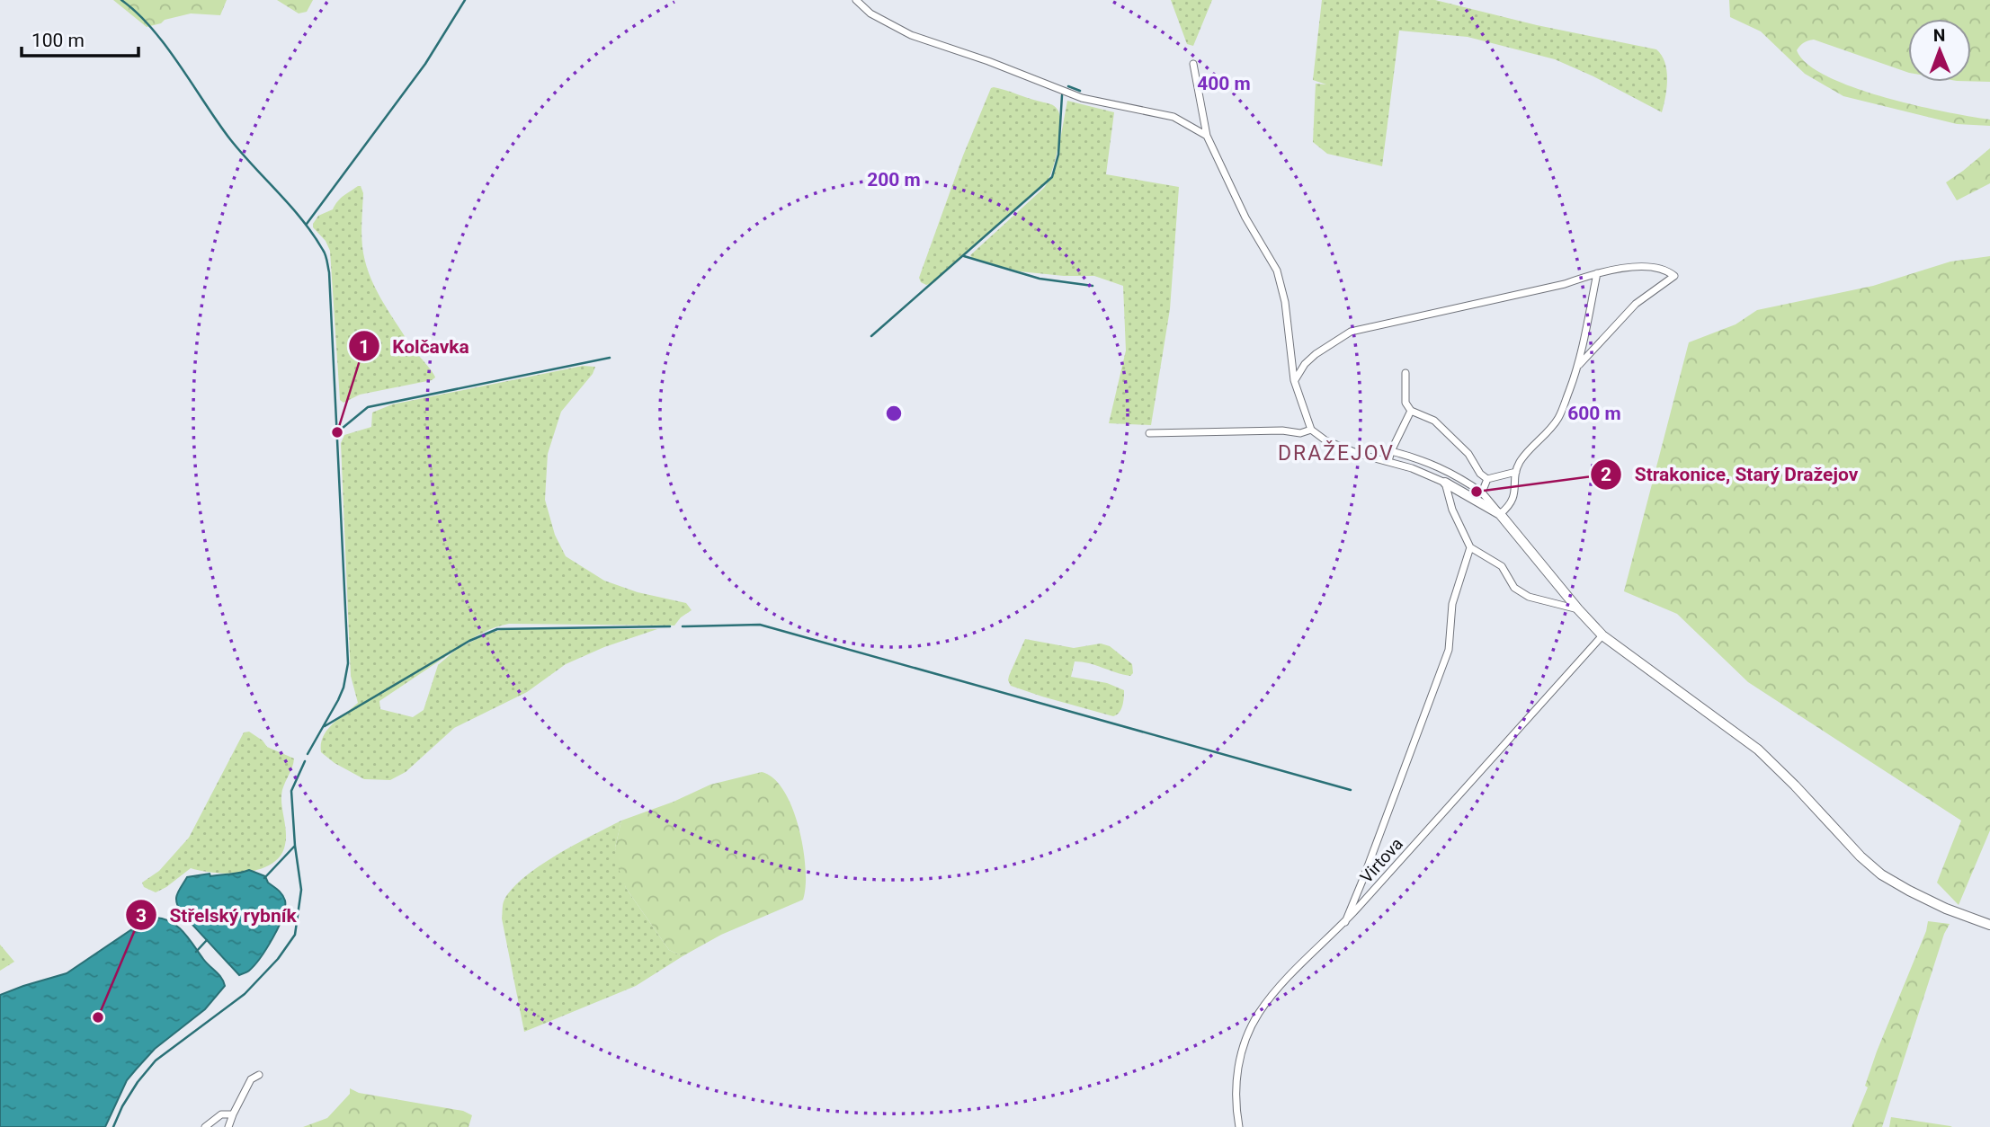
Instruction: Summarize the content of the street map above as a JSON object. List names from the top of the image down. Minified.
{"streets":{"street":["Virtova"]},"districts":["DRAŽEJOV"],"places":["Kolčavka","Strakonice, Starý Dražejov","Střelský rybník"],"scale_bar":"100 m","north":"top","rings":["400 m","200 m","600 m"]}
